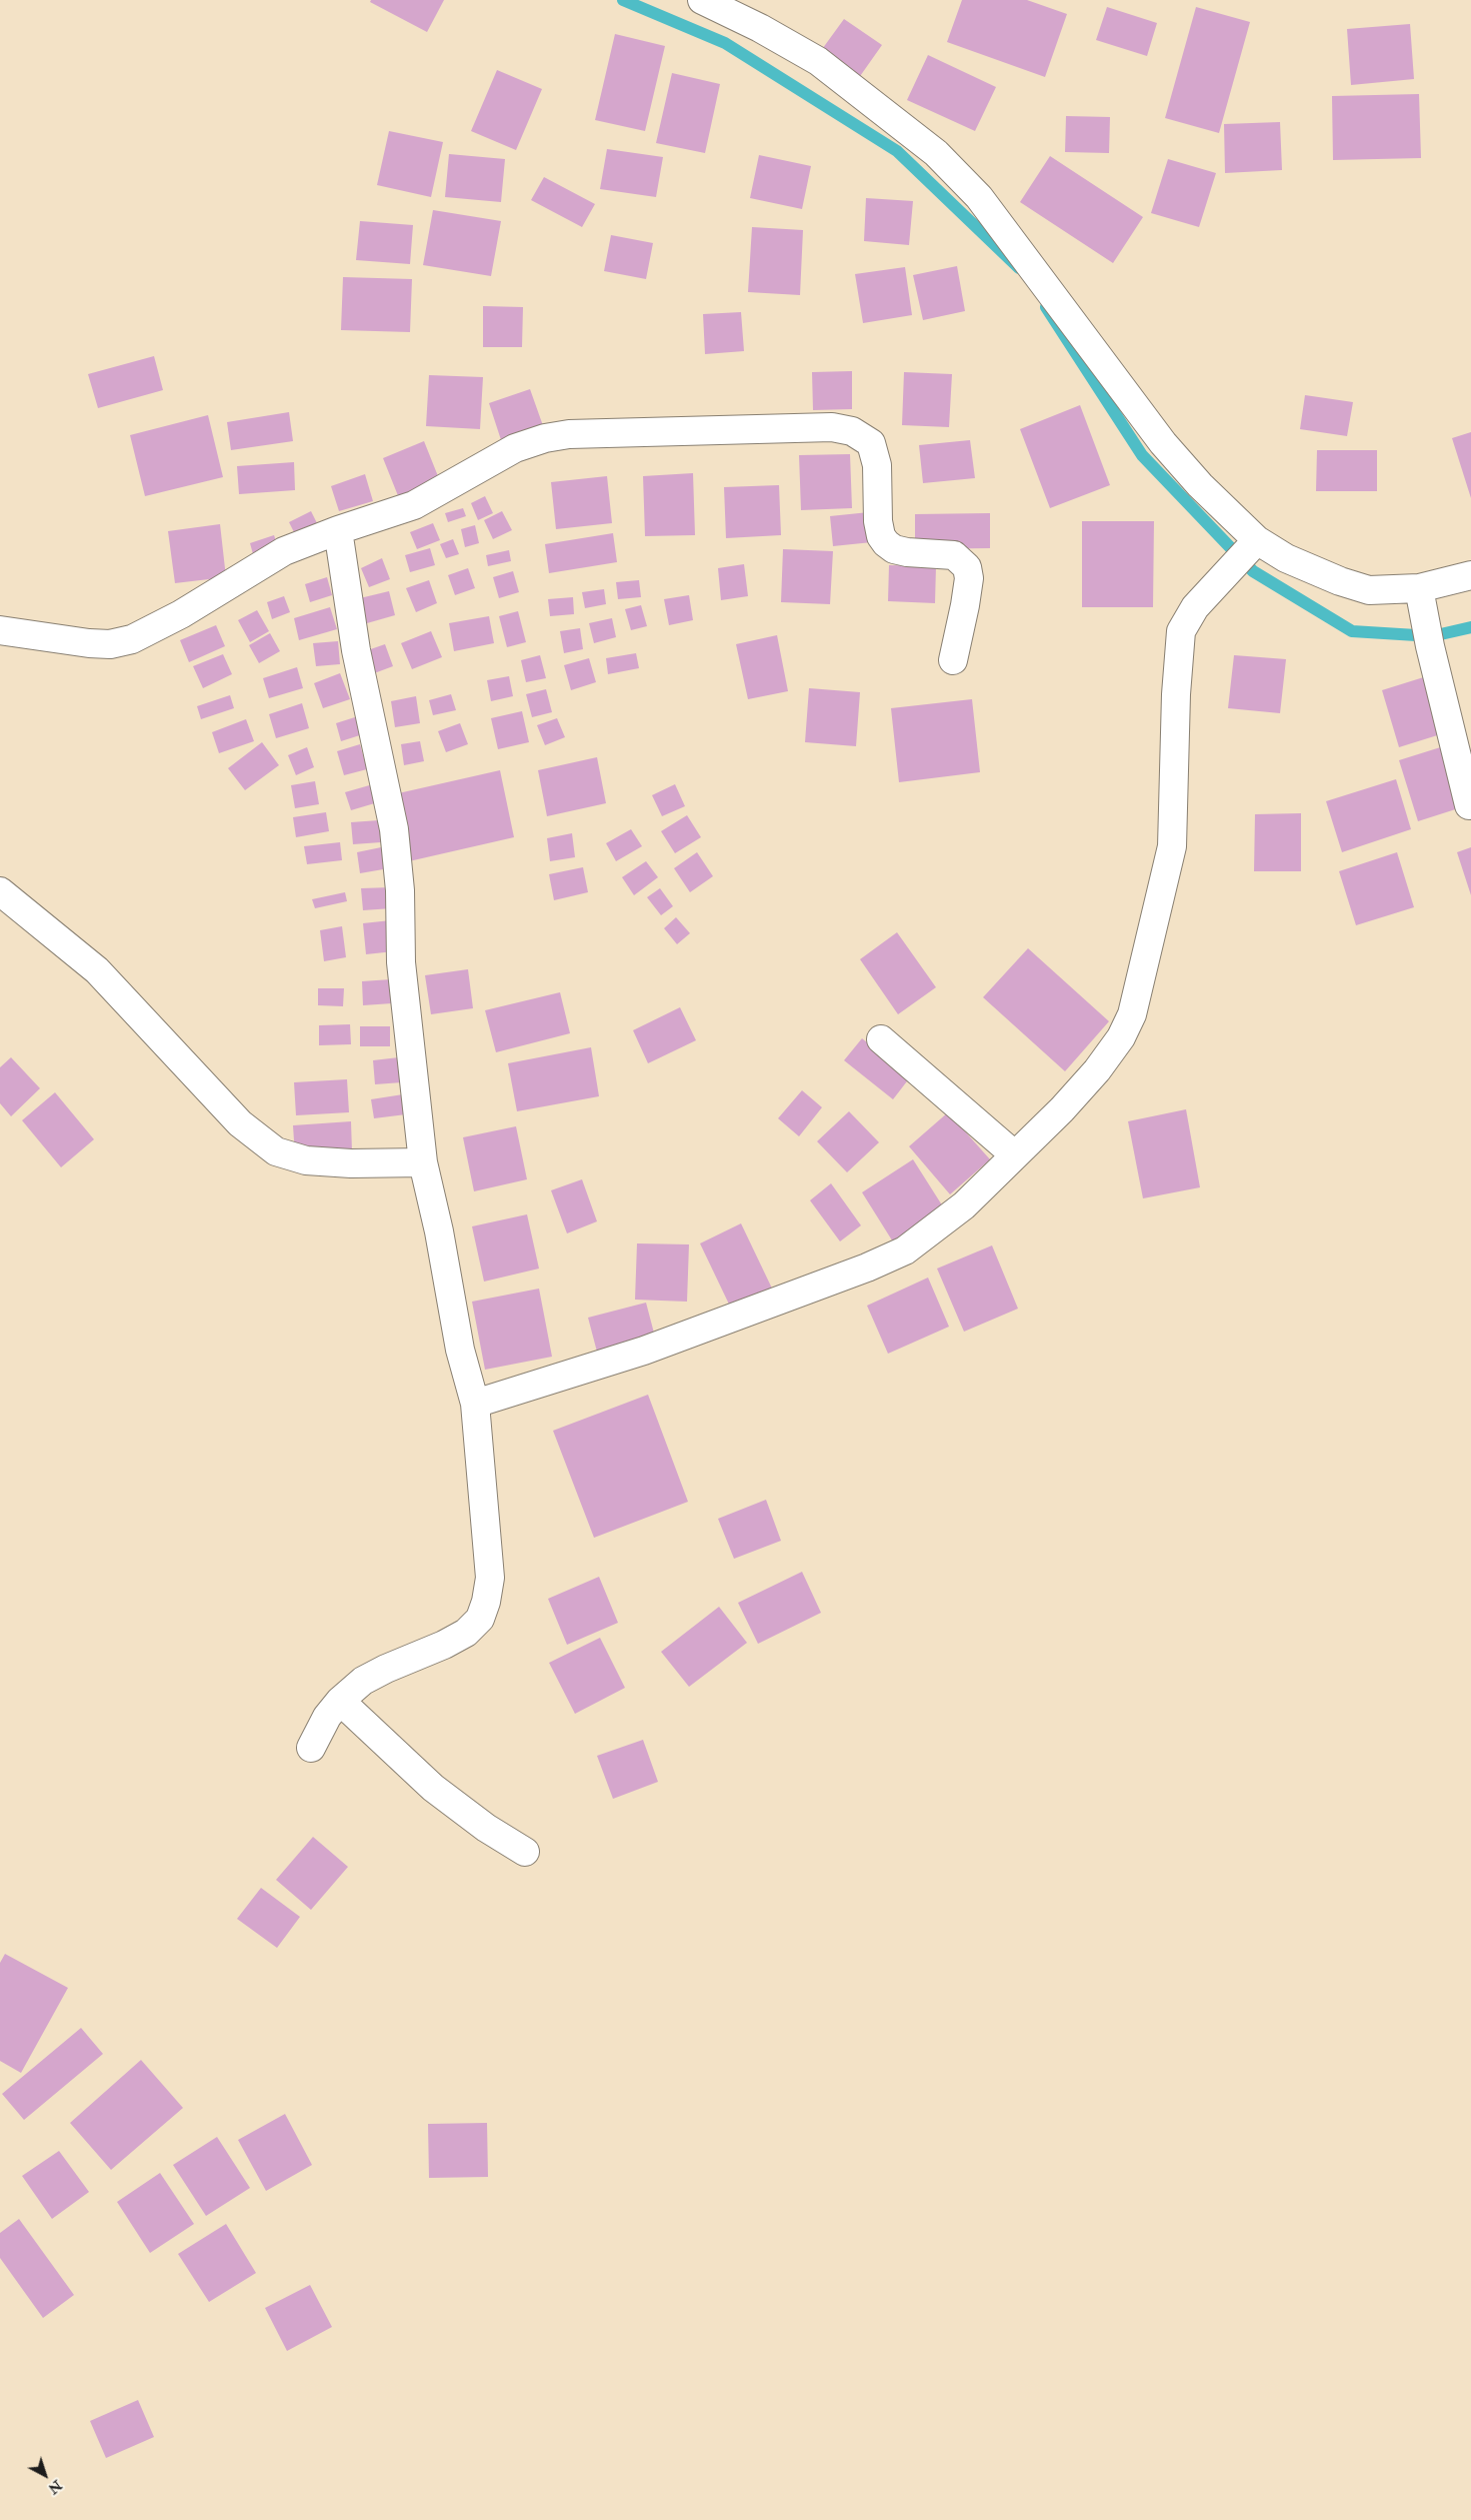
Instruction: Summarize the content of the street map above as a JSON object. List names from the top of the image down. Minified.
{"north":"bottom right"}
